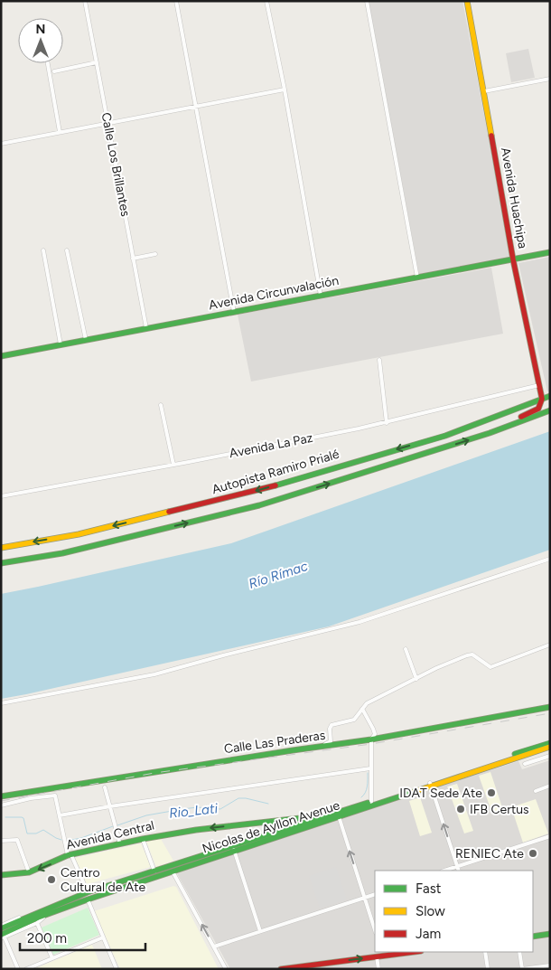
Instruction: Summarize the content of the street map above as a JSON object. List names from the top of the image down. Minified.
{"streets":{"main road":["Avenida Huachipa","Avenida Circunvalación","Autopista Ramiro Prialé","Calle Las Praderas","Nicolas de Ayllon Avenue","Avenida Central"],"street":["Calle Los Brillantes","Avenida La Paz"]},"crossings":[["Calle Los Brillantes","Avenida Circunvalación"],["Avenida Huachipa","Avenida Circunvalación"],["Avenida Huachipa","Avenida La Paz"],["Avenida Huachipa","Autopista Ramiro Prialé"],["Nicolas de Ayllon Avenue","Avenida Central"]],"one_way":["Avenida Central"],"water":["Río Rímac","Rio_Lati"],"places":["IDAT Sede Ate","IFB Certus","RENIEC Ate","Centro Cultural de Ate"],"legend":["Fast","Slow","Jam"],"scale_bar":"200 m","north":"top"}
